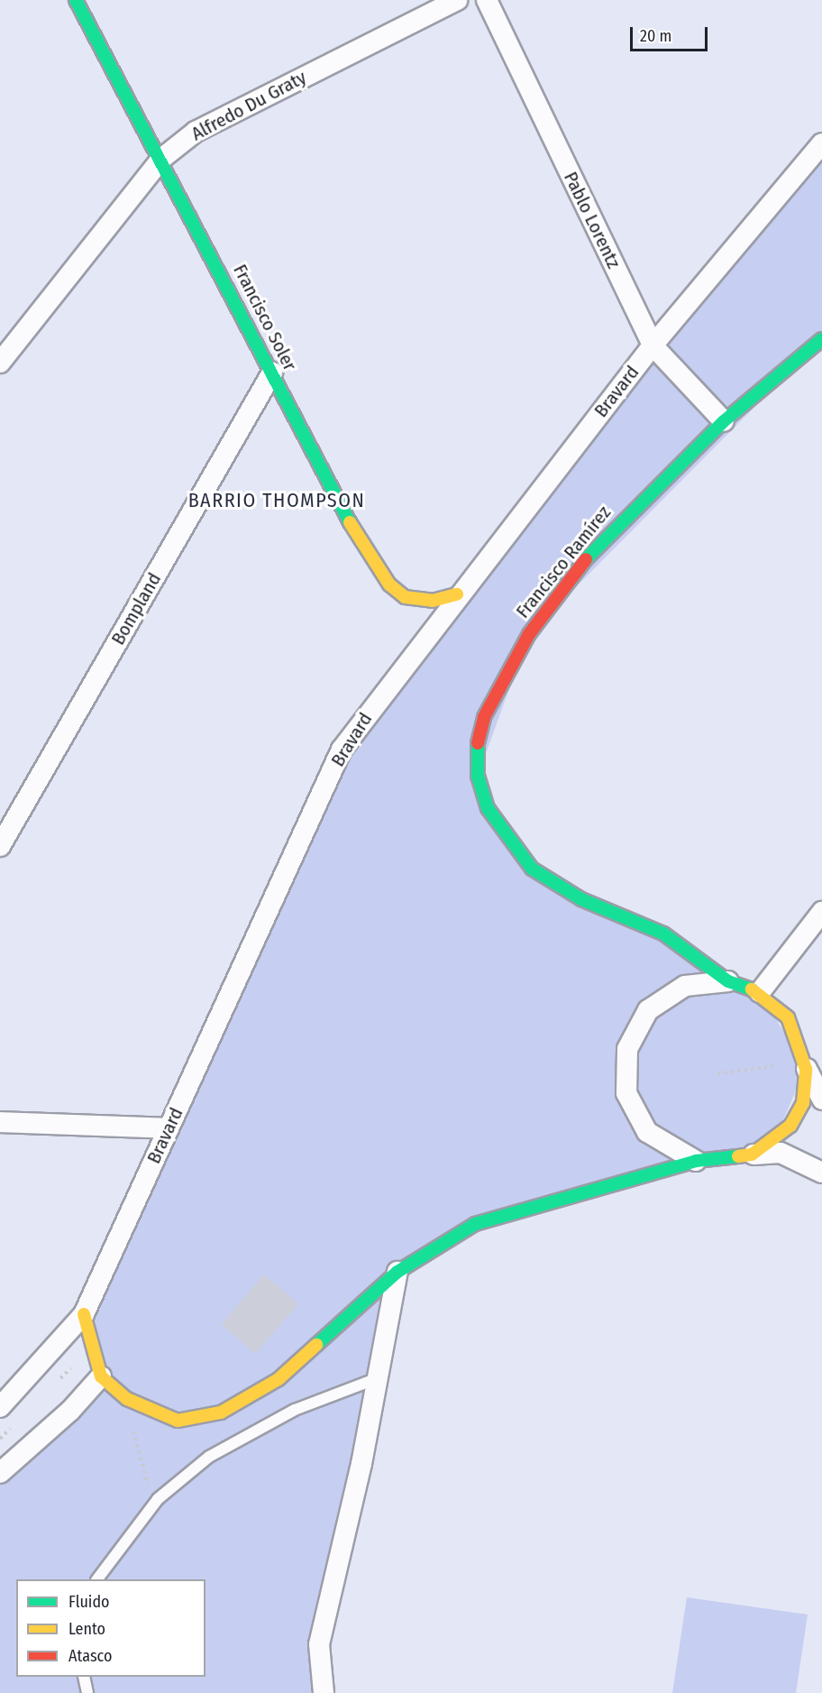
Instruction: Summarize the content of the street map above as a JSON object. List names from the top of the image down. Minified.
{"streets":{"street":["Alfredo Du Graty","Pablo Lorentz","Francisco Soler","Bravard","Francisco Ramírez","Bompland"]},"crossings":[["Alfredo Du Graty","Francisco Soler"],["Pablo Lorentz","Bravard"],["Pablo Lorentz","Francisco Ramírez"],["Francisco Soler","Bravard"],["Francisco Soler","Bompland"]],"districts":["BARRIO THOMPSON"],"legend":["Fluido","Lento","Atasco"],"scale_bar":"20 m"}
